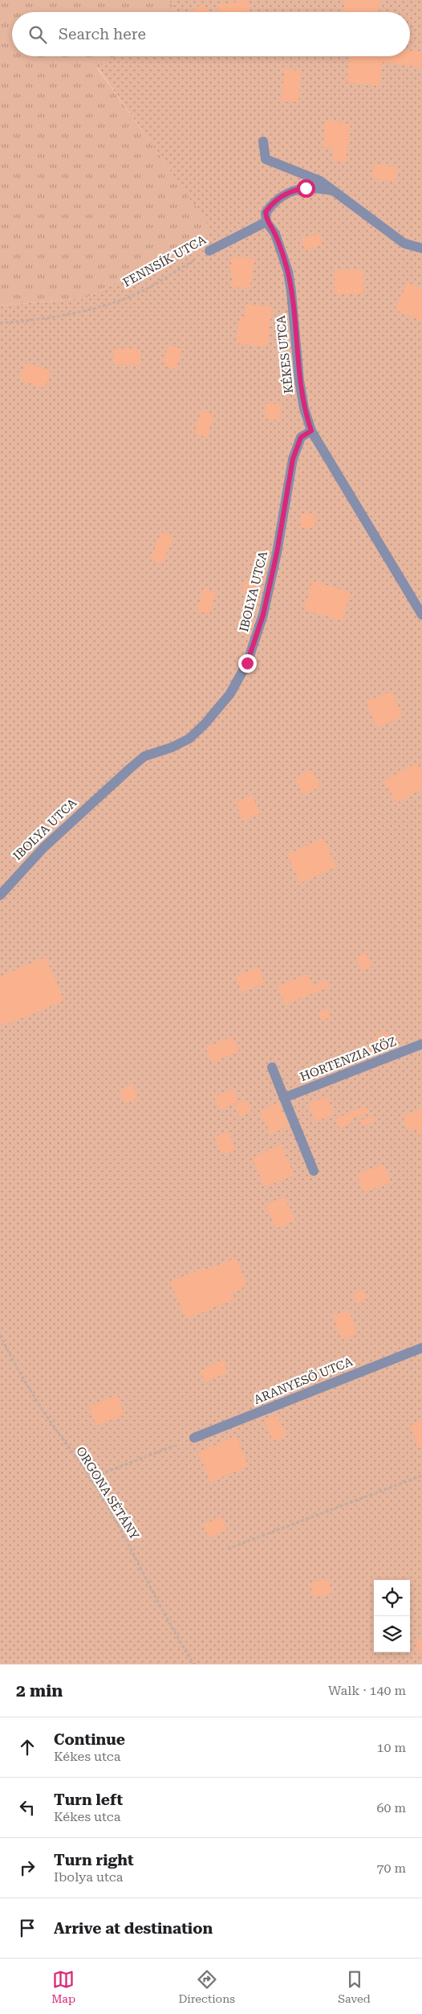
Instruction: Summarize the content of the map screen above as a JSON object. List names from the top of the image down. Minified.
{"streets":{"street":["FENNSÍK UTCA","KÉKES UTCA","IBOLYA UTCA","HORTENZIA KÖZ","ARANYESŐ UTCA"],"path":["ORGONA SÉTÁNY"]},"crossings":[["FENNSÍK UTCA","KÉKES UTCA"],["KÉKES UTCA","IBOLYA UTCA"]],"page":{"search":"Search here","heading":["2 min","Walk · 140 m"],"list":[["Continue","Kékes utca","10 m"],["Turn left","Kékes utca","60 m"],["Turn right","Ibolya utca","70 m"],"Arrive at destination"],"nav":["Map","Directions","Saved"]}}
